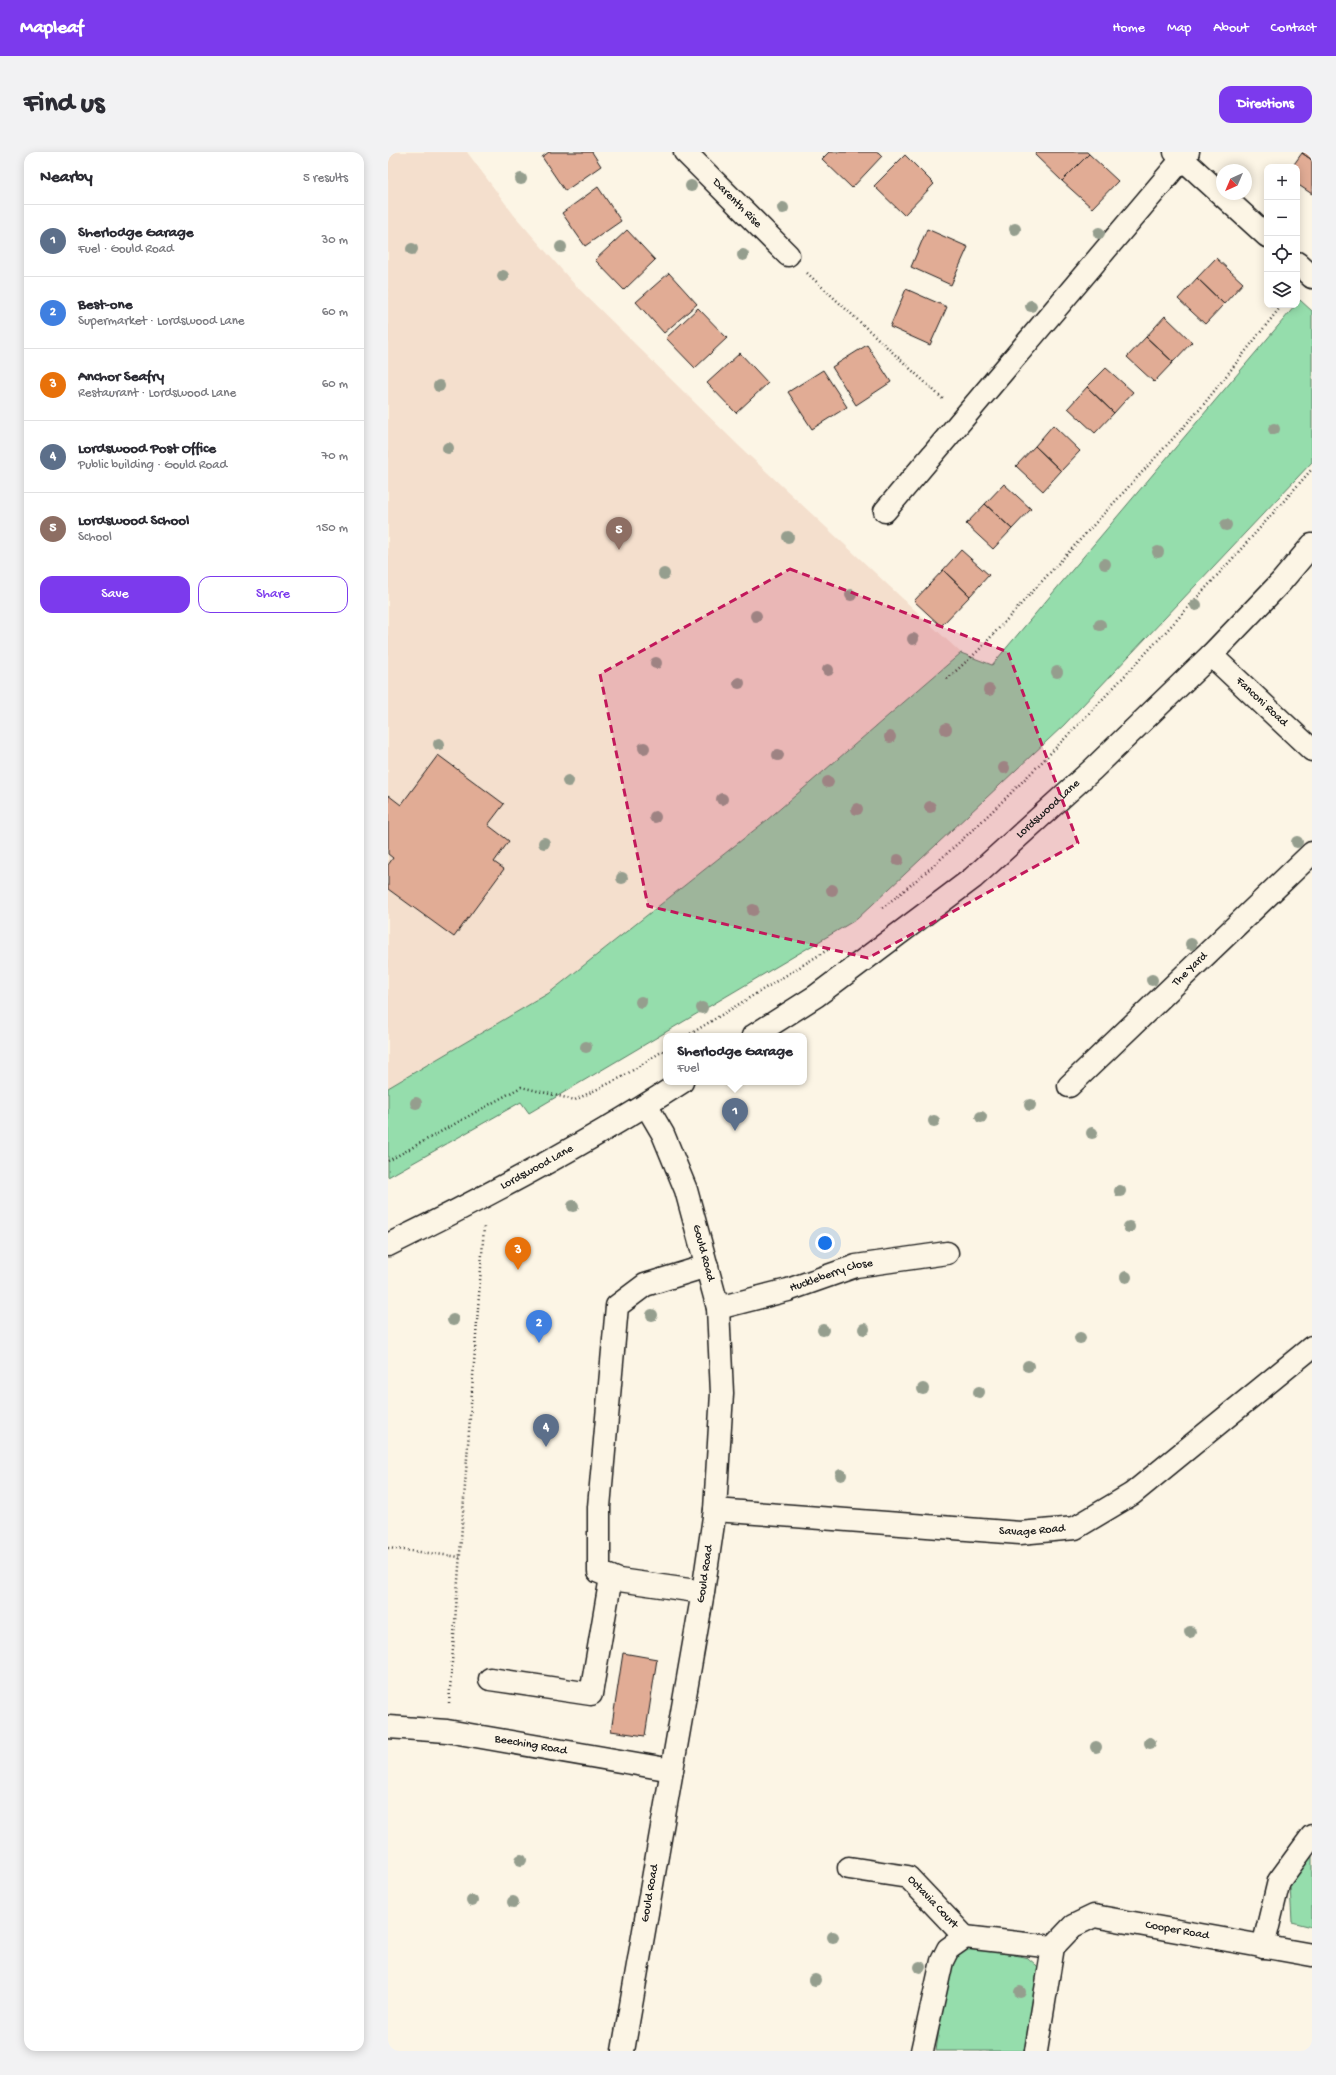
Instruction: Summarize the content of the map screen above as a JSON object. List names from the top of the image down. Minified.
{"streets":{"street":["Darenth Rise","Fanconi Road","Lordswood Lane","The Yard","Gould Road","Huckleberry Close","Savage Road","Beeching Road","Octavia Court","Cooper Road"]},"crossings":[["Fanconi Road","Lordswood Lane"],["Lordswood Lane","Gould Road"],["Gould Road","Huckleberry Close"],["Gould Road","Savage Road"],["Gould Road","Beeching Road"]],"north":"bottom left","page":{"header":"Mapleaf","nav":["Home","Map","About","Contact"],"buttons":["Directions",["Save","Share"]],"title":"Find us","heading":["Nearby","5 results"],"map_buttons":["+","−"],"list":[{"mark":"1","name":"Sherlodge Garage","note":"Fuel · Gould Road","value":"30 m"},{"mark":"2","name":"Best-one","note":"Supermarket · Lordswood Lane","value":"60 m"},{"mark":"3","name":"Anchor Seafry","note":"Restaurant · Lordswood Lane","value":"60 m"},{"mark":"4","name":"Lordswood Post Office","note":"Public building · Gould Road","value":"70 m"},{"mark":"5","name":"Lordswood School","note":"School","value":"150 m"}],"pins":["5","1","3","2","4"],"popup":["Sherlodge Garage","Fuel"]}}
